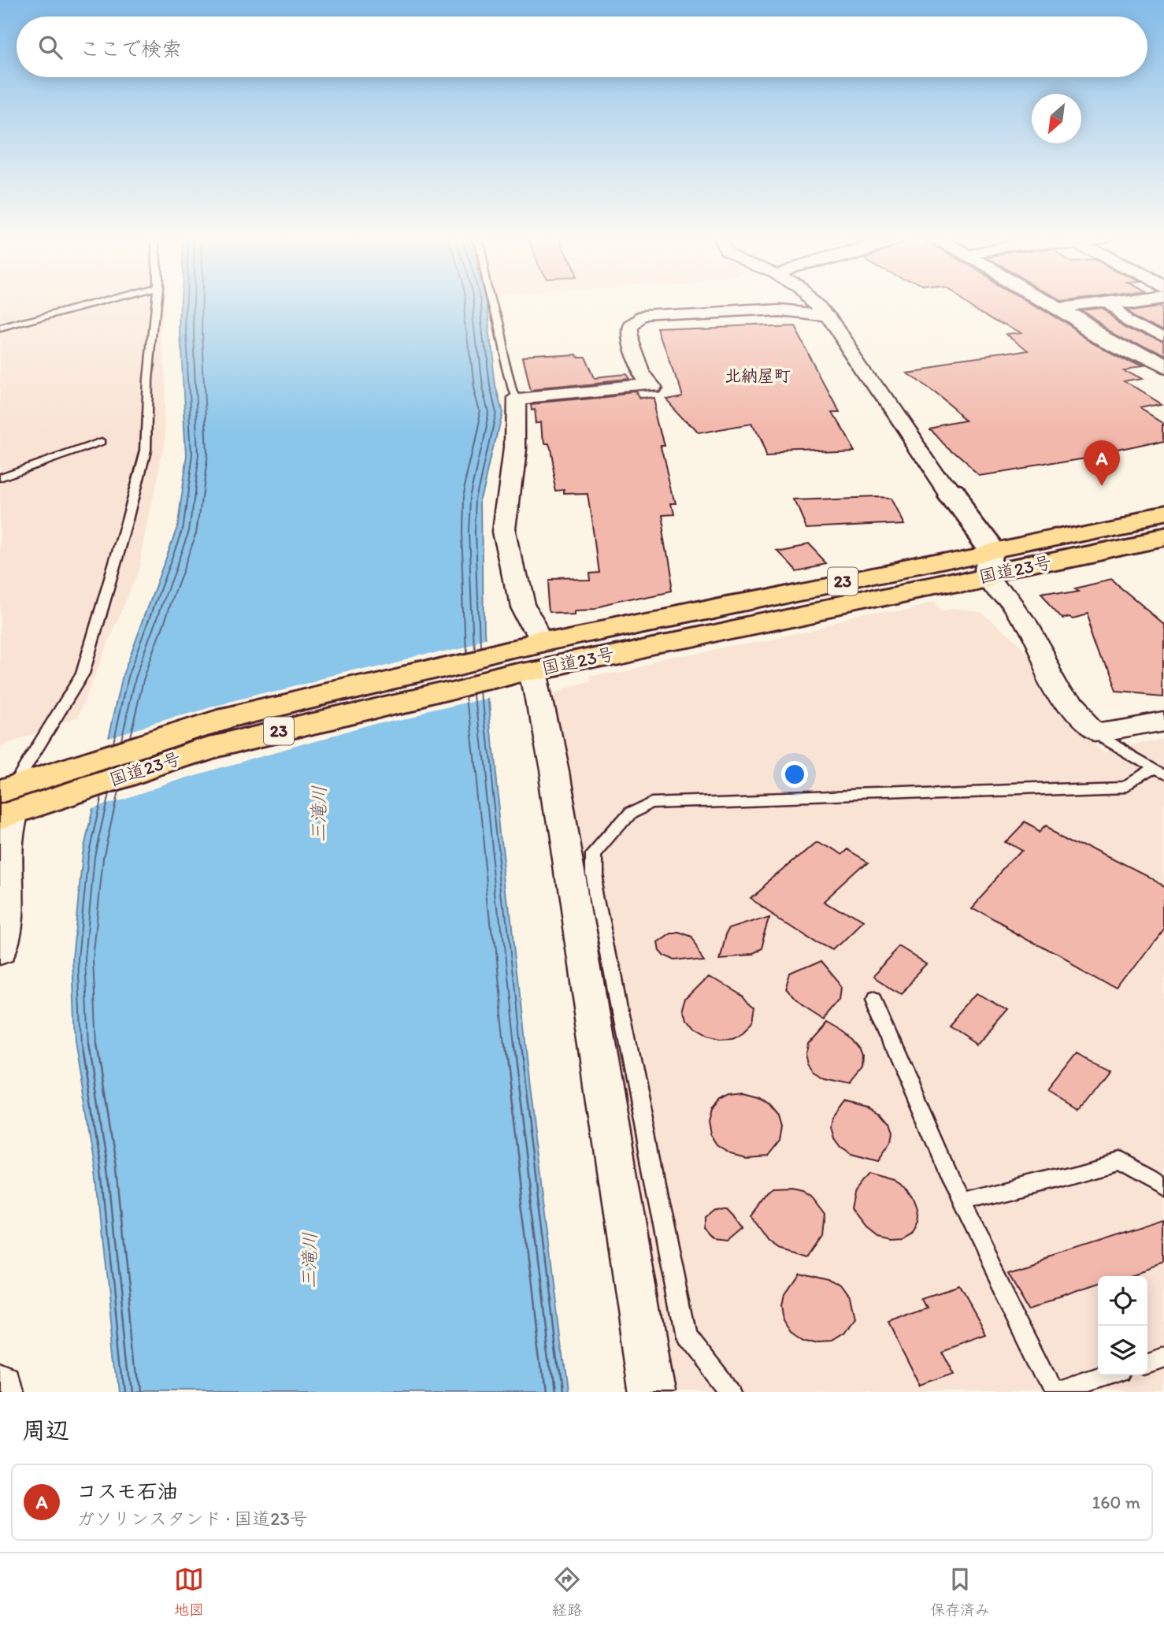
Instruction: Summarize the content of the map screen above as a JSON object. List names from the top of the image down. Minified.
{"streets":{"highway":["国道23号","23"]},"districts":["北納屋町"],"water":["三滝川"],"north":"bottom left","page":{"search":"ここで検索","pins":"A","heading":"周辺","list":[{"mark":"A","name":"コスモ石油","note":"ガソリンスタンド · 国道23号","value":"160 m"}],"nav":["地図","経路","保存済み"]}}
